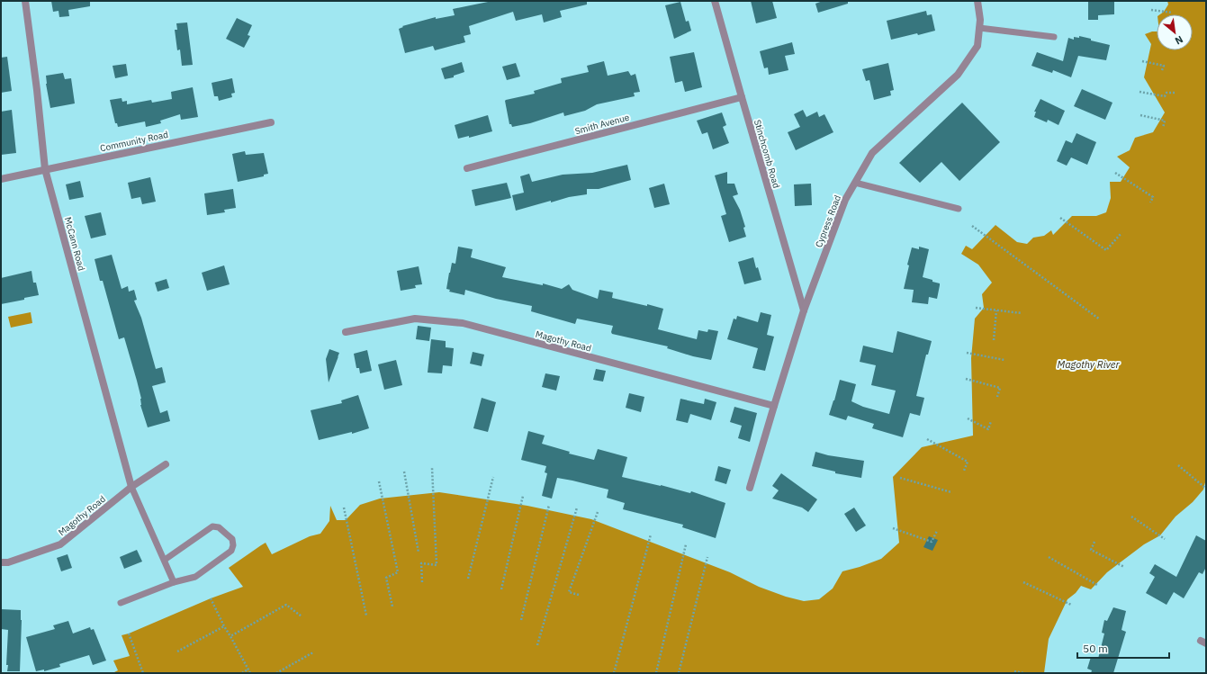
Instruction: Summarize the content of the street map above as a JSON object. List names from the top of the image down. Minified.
{"streets":{"street":["Smith Avenue","Community Road","Stinchcomb Road","Cypress Road","McCann Road","Magothy Road"]},"crossings":[["Smith Avenue","Stinchcomb Road"],["Community Road","McCann Road"],["Stinchcomb Road","Cypress Road"],["Cypress Road","Magothy Road"],["McCann Road","Magothy Road"]],"water":["Magothy River"],"scale_bar":"50 m","north":"bottom right"}
